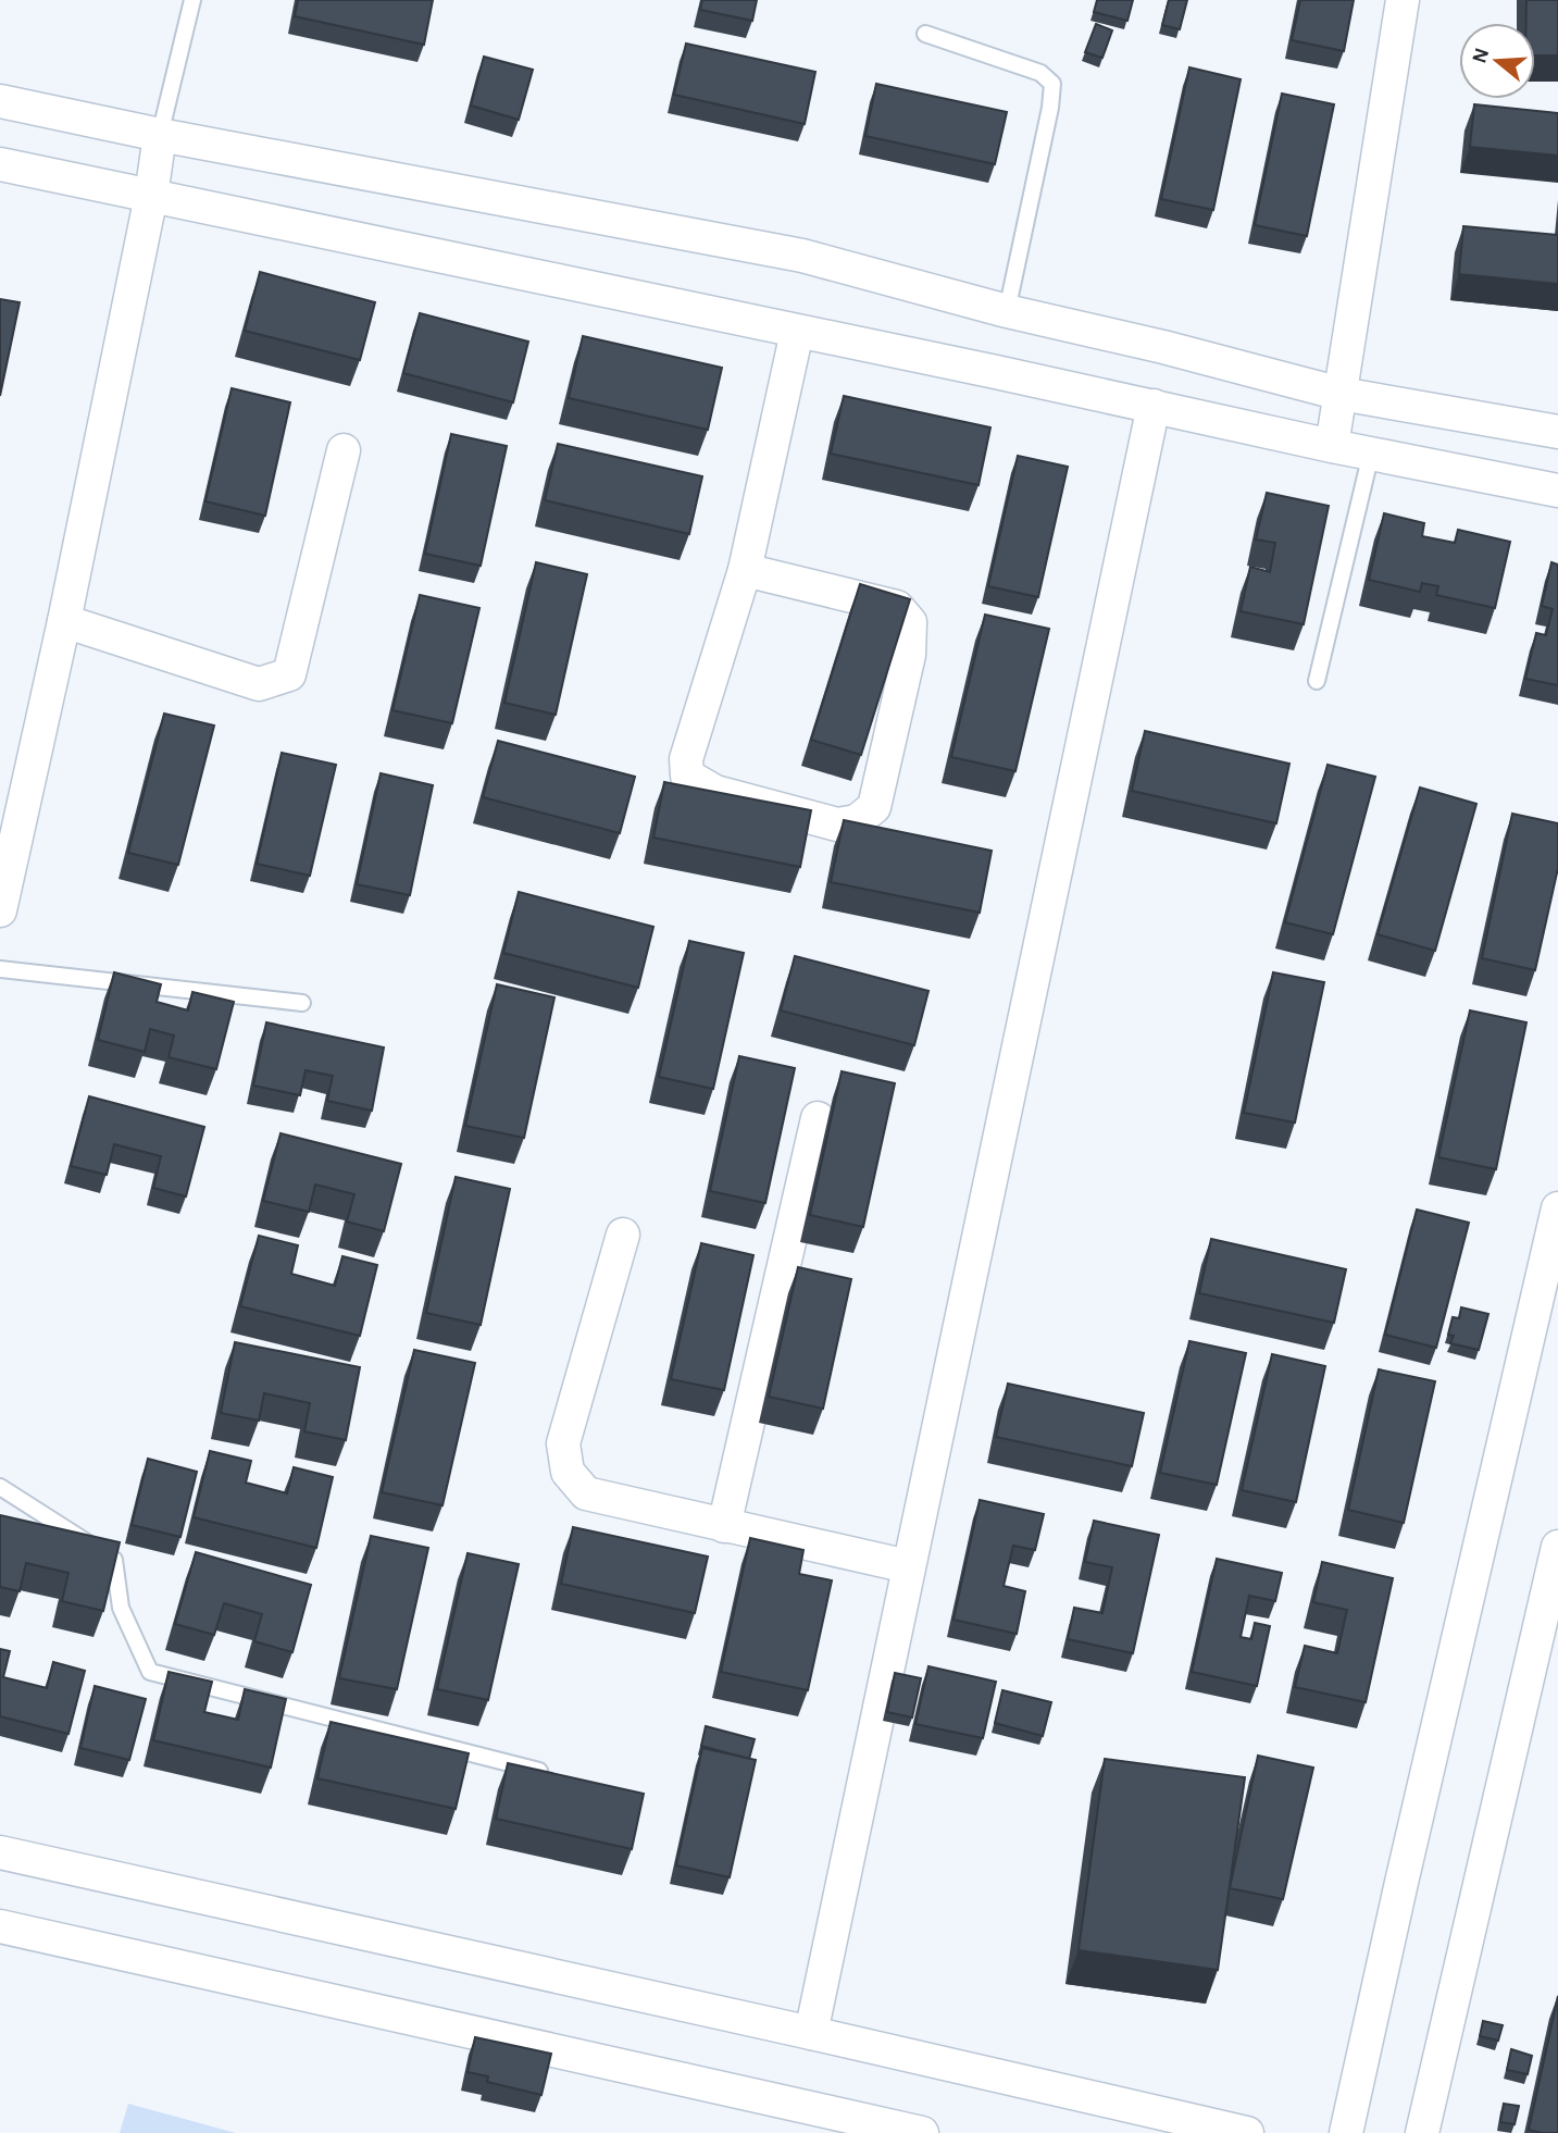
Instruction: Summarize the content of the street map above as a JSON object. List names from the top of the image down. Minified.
{"north":"left"}
